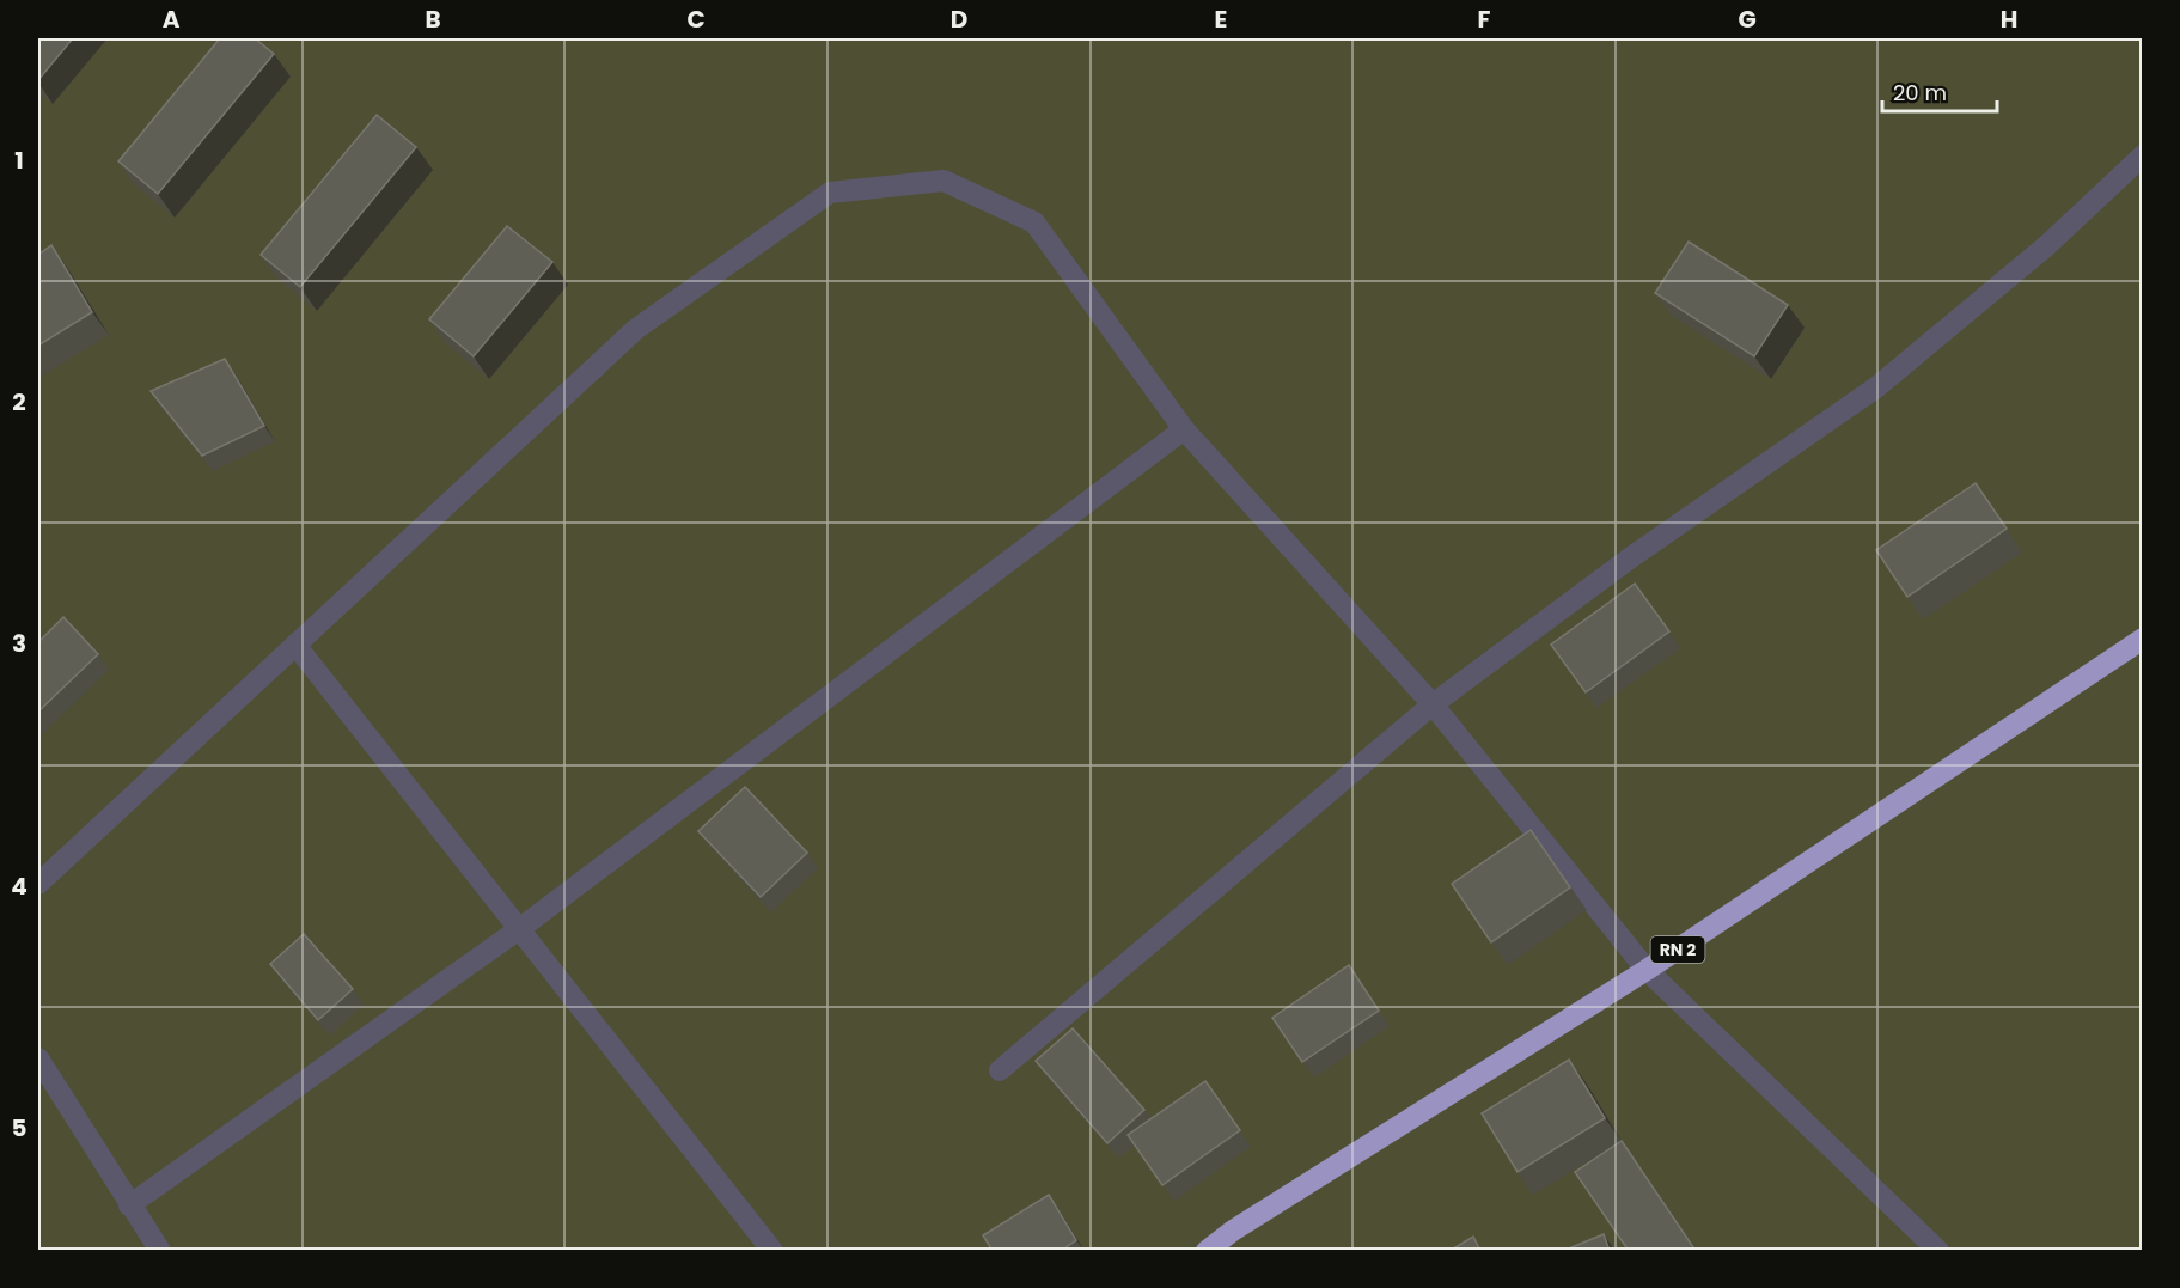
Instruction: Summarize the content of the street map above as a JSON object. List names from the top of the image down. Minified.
{"streets":{"highway":["RN 2"]},"scale_bar":"20 m","grid":{"columns":["A","B","C","D","E","F","G","H"],"rows":["1","2","3","4","5"]}}
